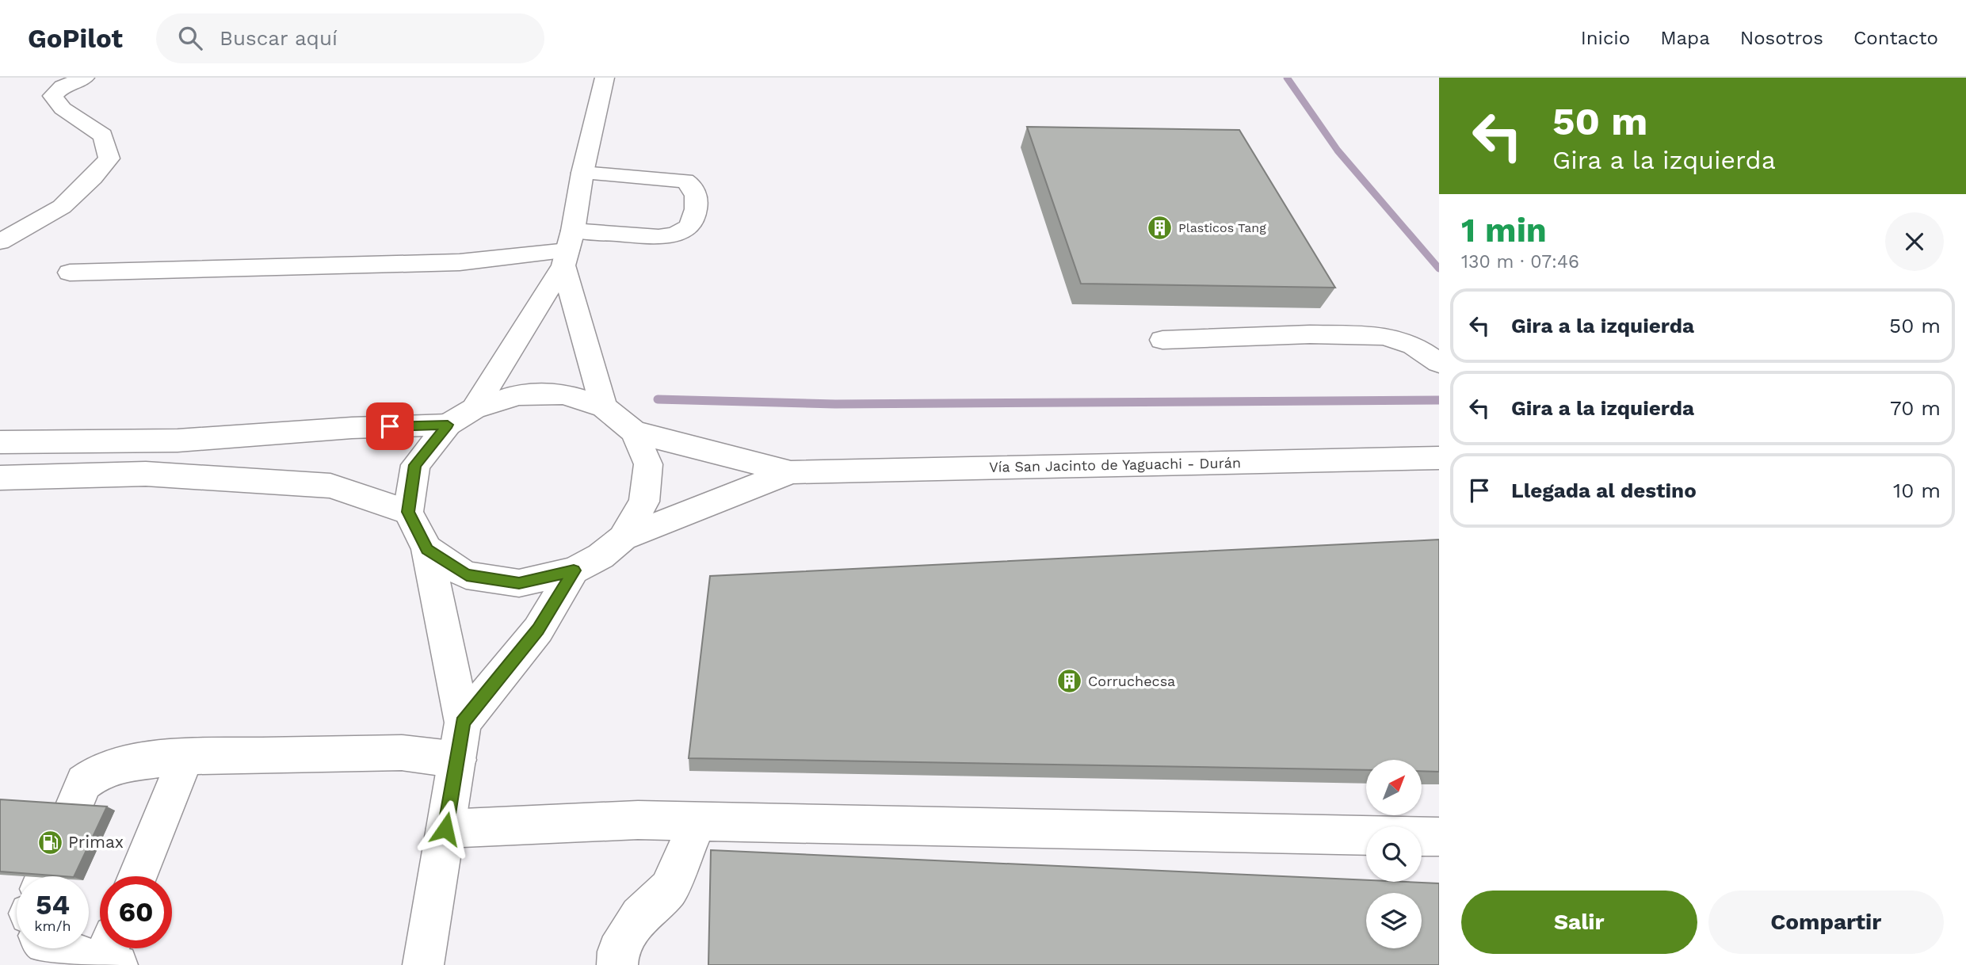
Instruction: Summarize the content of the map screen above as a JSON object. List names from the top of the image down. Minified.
{"streets":{"main road":["Vía San Jacinto de Yaguachi - Durán"]},"places":{"building":["Plasticos Tang","Corruchecsa"],"fuel station":["Primax"]},"north":"top right","page":{"header":"GoPilot","search":"Buscar aquí","nav":["Inicio","Mapa","Nosotros","Contacto"],"turn":["50 m","Gira a la izquierda"],"heading":["1 min","130 m · 07:46"],"list":[{"name":"Gira a la izquierda","value":"50 m"},{"name":"Gira a la izquierda","value":"70 m"},{"name":"Llegada al destino","value":"10 m"}],"speed":"54 km/h","limit":"60","buttons":["Salir","Compartir"]}}
